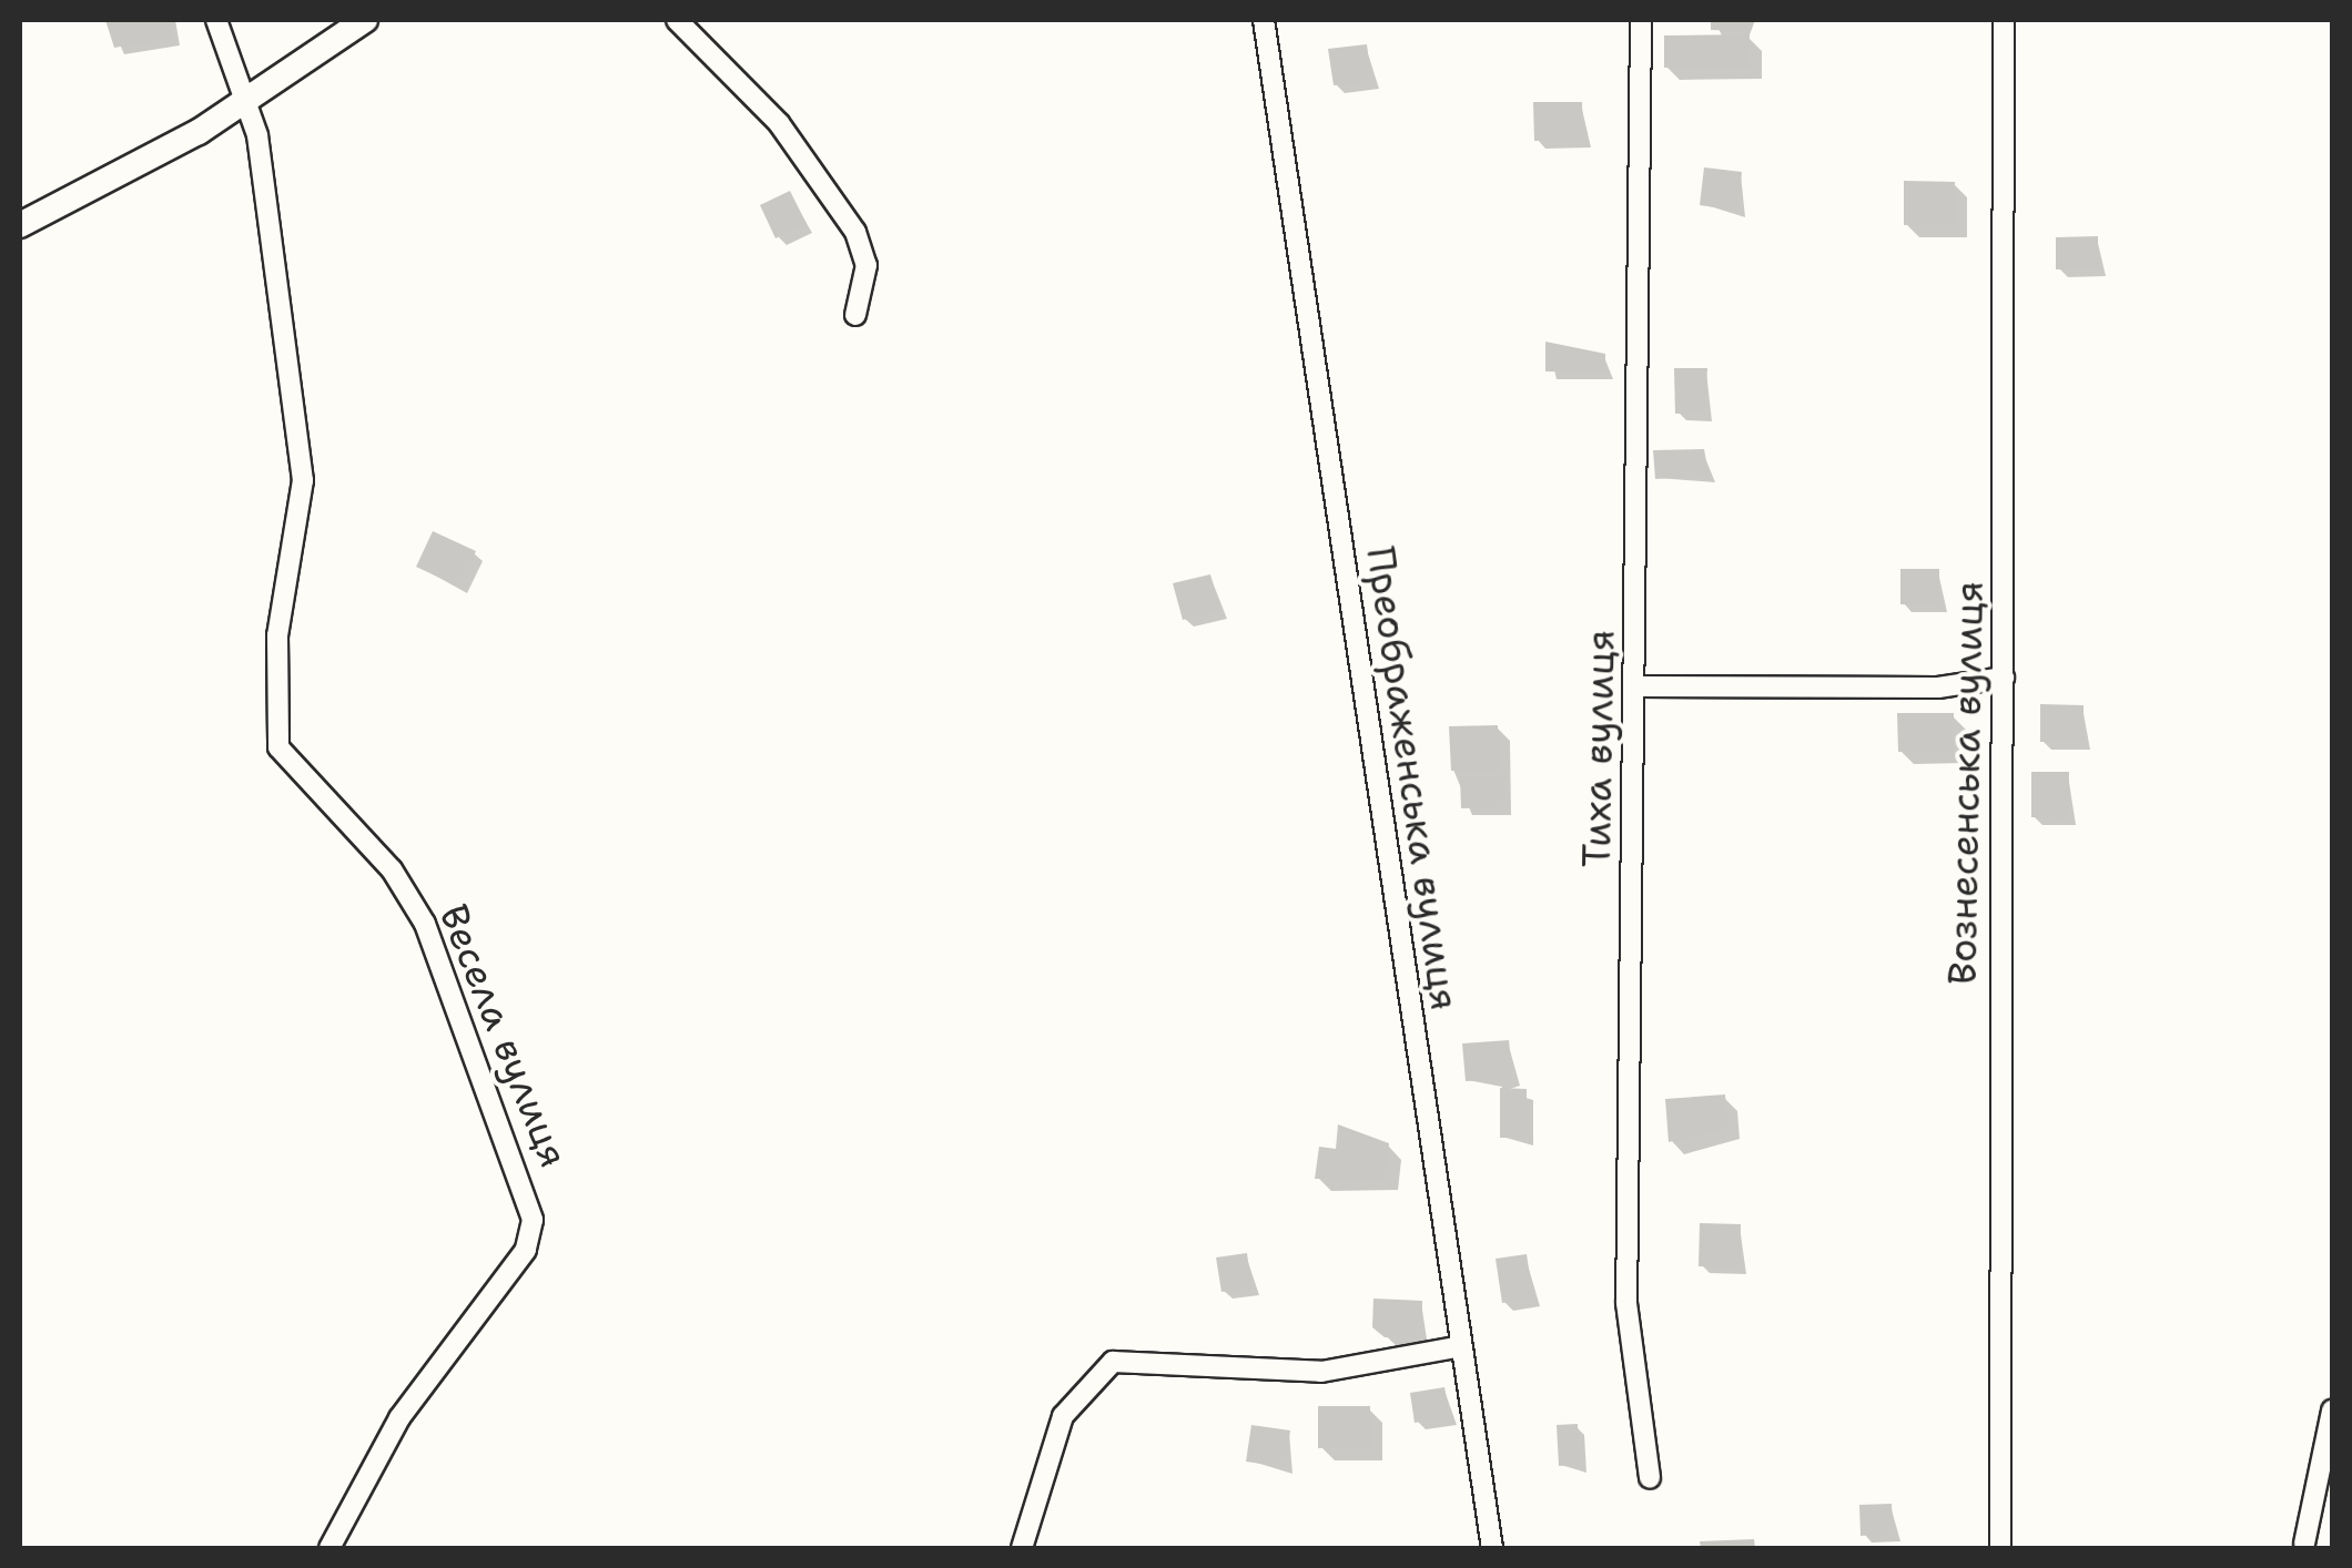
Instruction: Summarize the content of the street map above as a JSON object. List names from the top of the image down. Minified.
{"streets":{"street":["Тиха вулиця","Преображенська вулиця","Вознесенська вулиця","Весела вулиця"]}}
